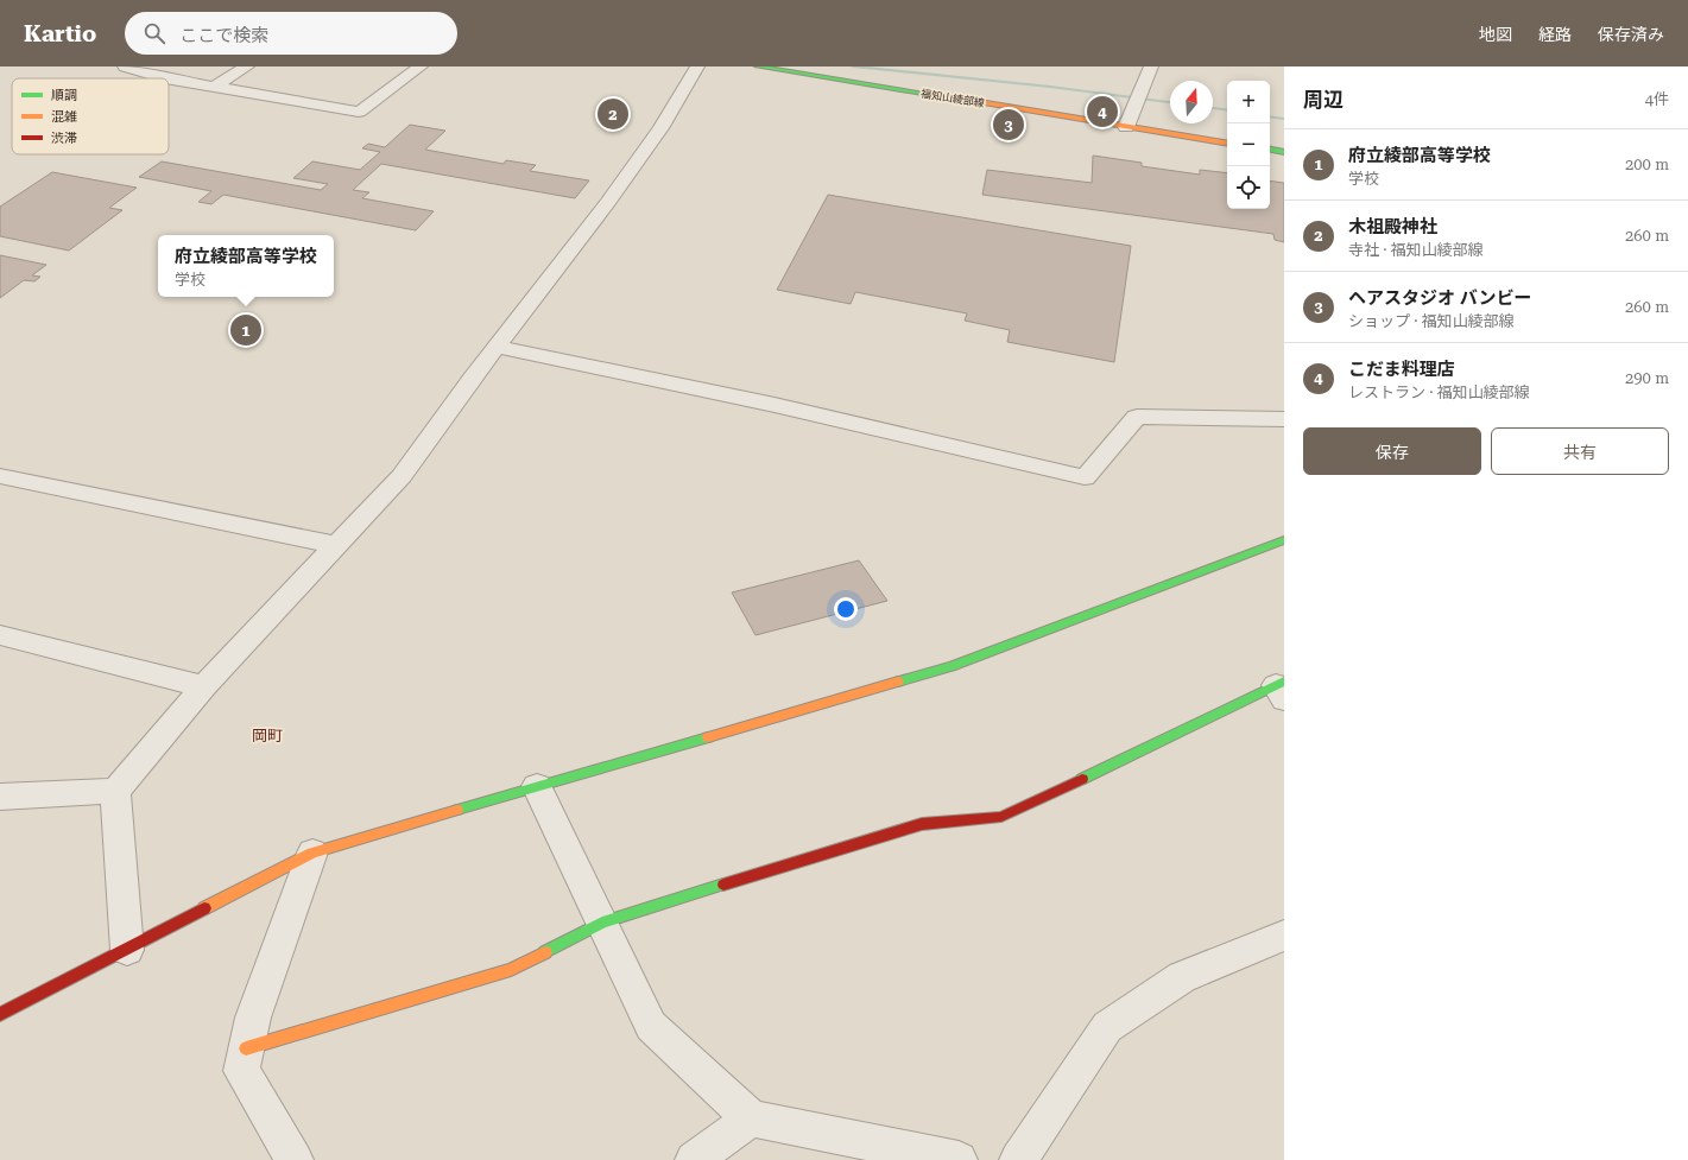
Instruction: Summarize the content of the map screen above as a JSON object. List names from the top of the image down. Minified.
{"streets":{"street":["福知山綾部線"]},"districts":["岡町"],"legend":["順調","混雑","渋滞"],"north":"top","page":{"header":"Kartio","search":"ここで検索","nav":["地図","経路","保存済み"],"heading":["周辺","4件"],"map_buttons":["+","−"],"pins":["4","2","3","1"],"list":[{"mark":"1","name":"府立綾部高等学校","note":"学校","value":"200 m"},{"mark":"2","name":"木祖殿神社","note":"寺社 · 福知山綾部線","value":"260 m"},{"mark":"3","name":"ヘアスタジオ バンビー","note":"ショップ · 福知山綾部線","value":"260 m"},{"mark":"4","name":"こだま料理店","note":"レストラン · 福知山綾部線","value":"290 m"}],"popup":["府立綾部高等学校","学校"],"buttons":["保存","共有"]}}
